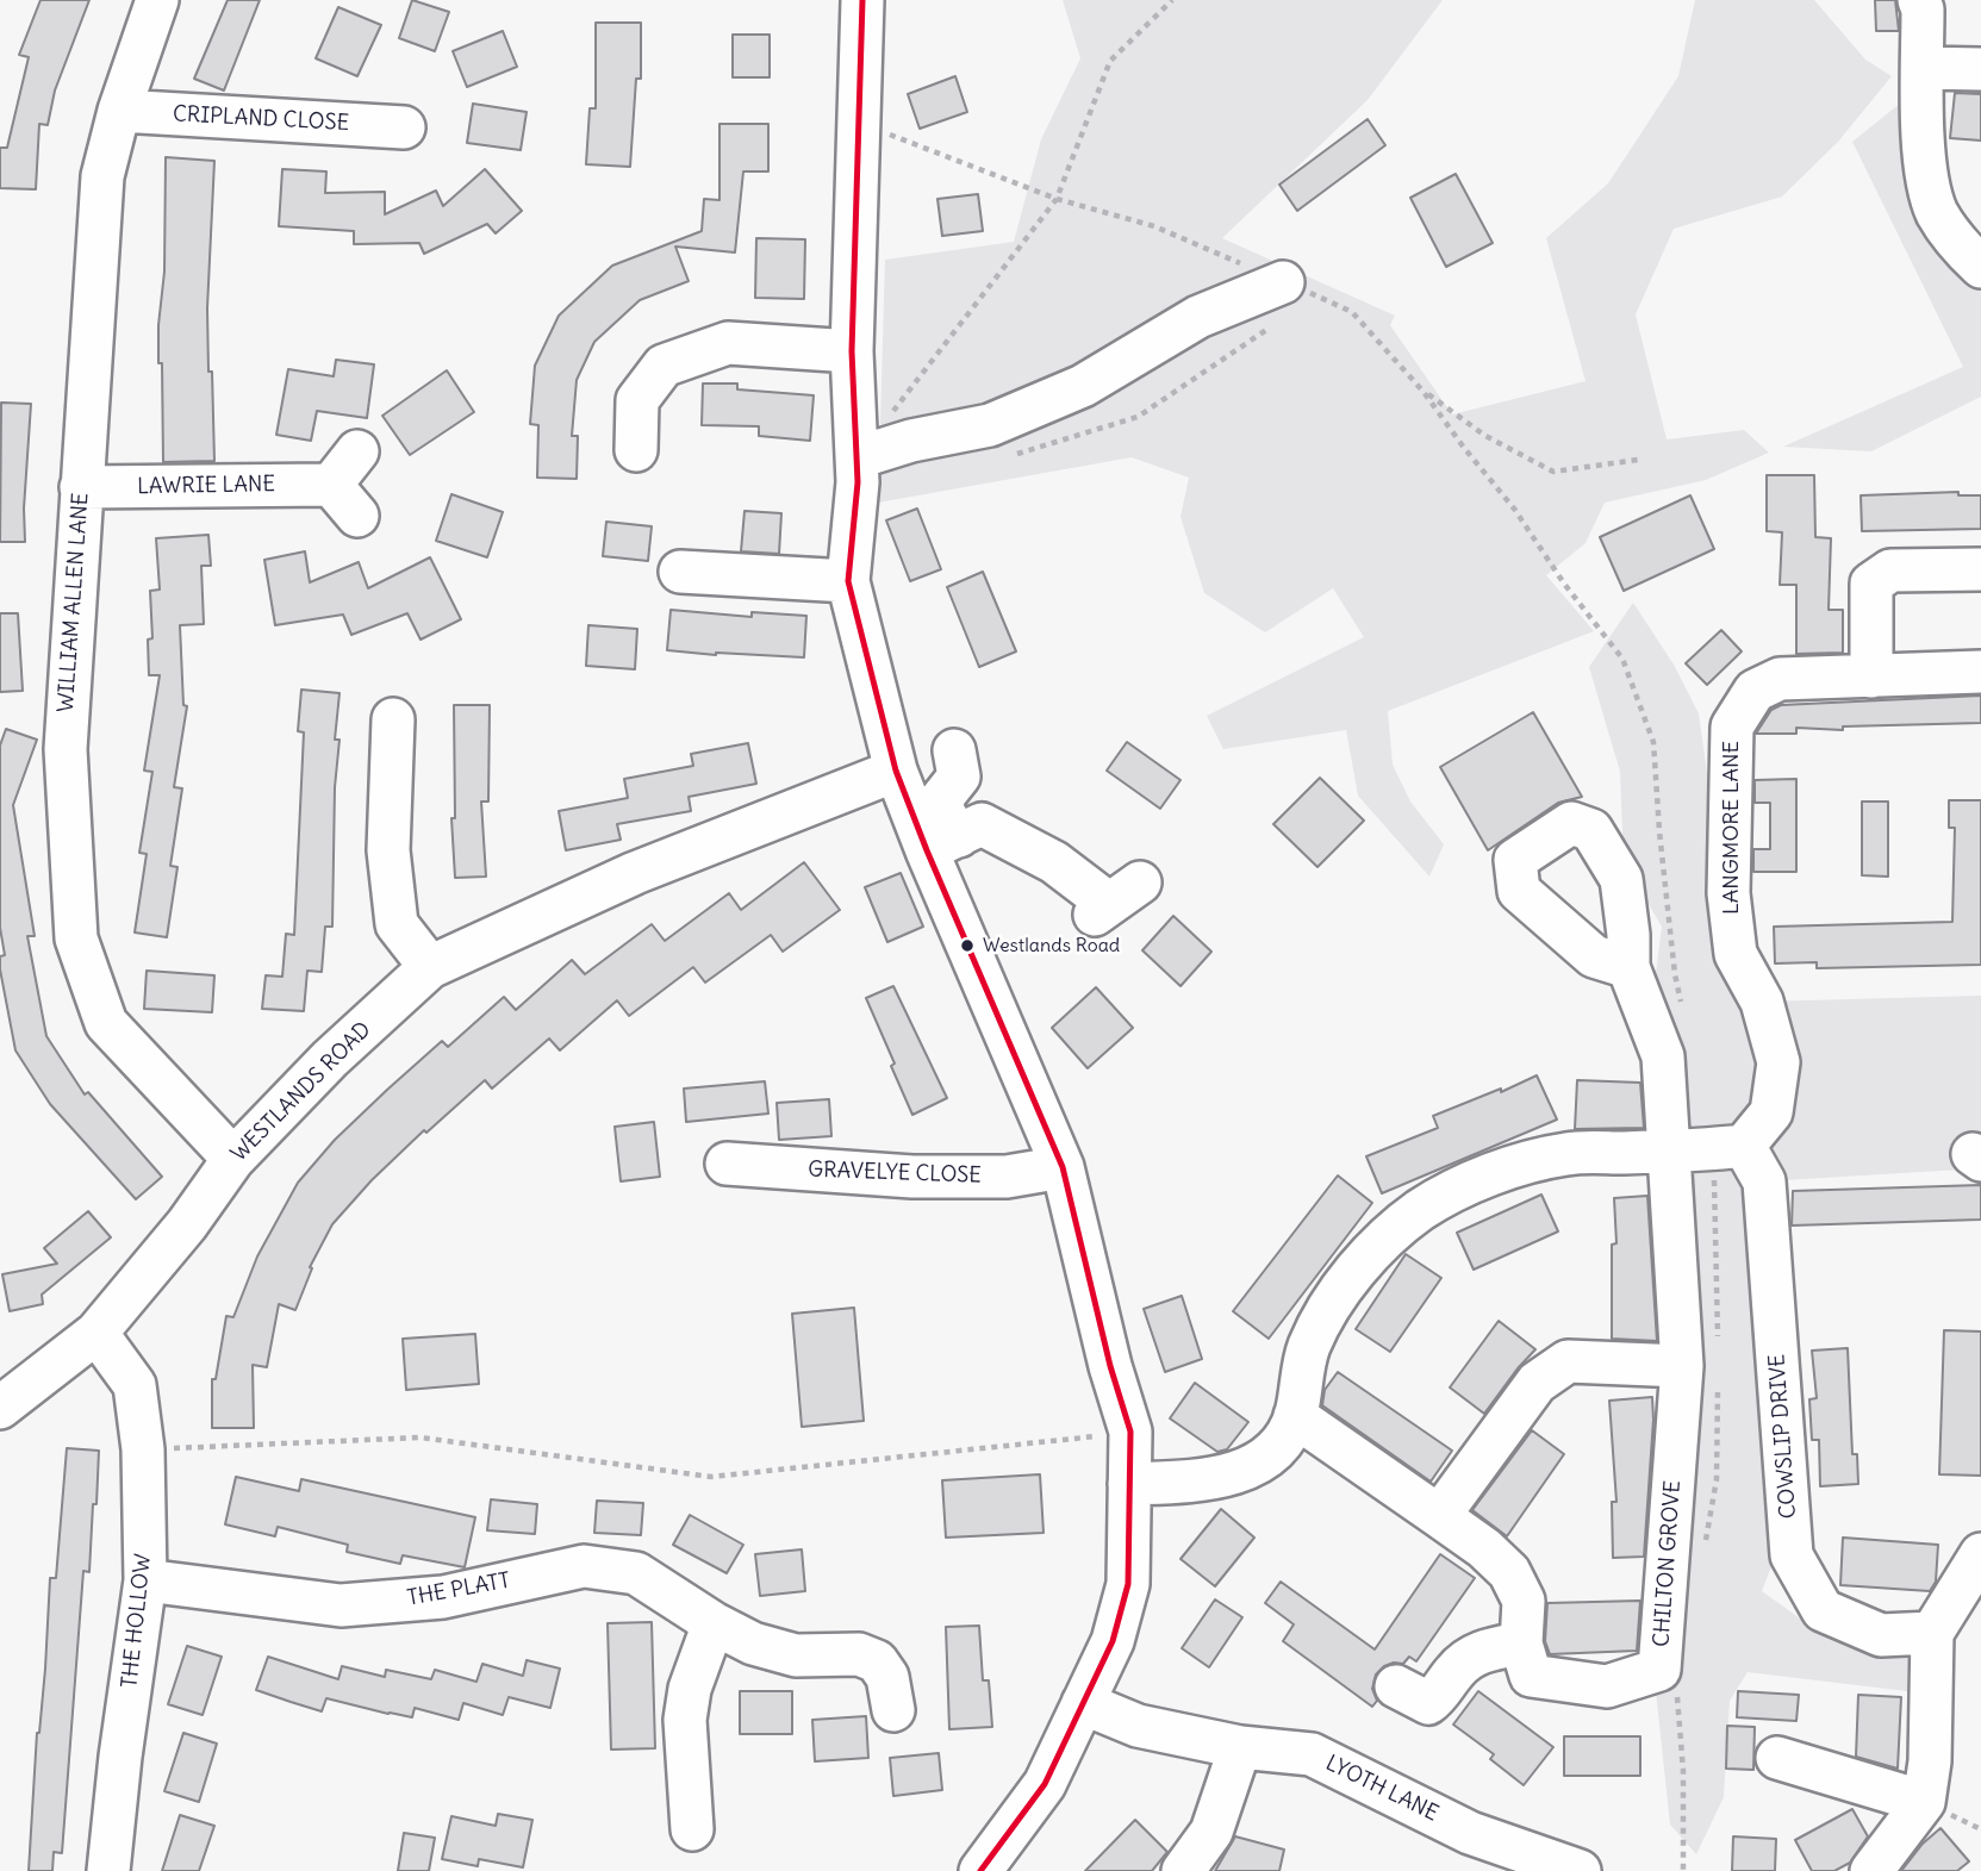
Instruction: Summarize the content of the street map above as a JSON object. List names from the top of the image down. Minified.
{"streets":{"street":["CRIPLAND CLOSE","LAWRIE LANE","WILLIAM ALLEN LANE","LANGMORE LANE","WESTLANDS ROAD","GRAVELYE CLOSE","COWSLIP DRIVE","CHILTON GROVE","THE PLATT","THE HOLLOW","LYOTH LANE"]},"crossings":[["CRIPLAND CLOSE","WILLIAM ALLEN LANE"],["LAWRIE LANE","WILLIAM ALLEN LANE"],["WILLIAM ALLEN LANE","WESTLANDS ROAD"],["LANGMORE LANE","COWSLIP DRIVE"],["WESTLANDS ROAD","THE HOLLOW"],["THE PLATT","THE HOLLOW"]],"places":["Westlands Road"]}
